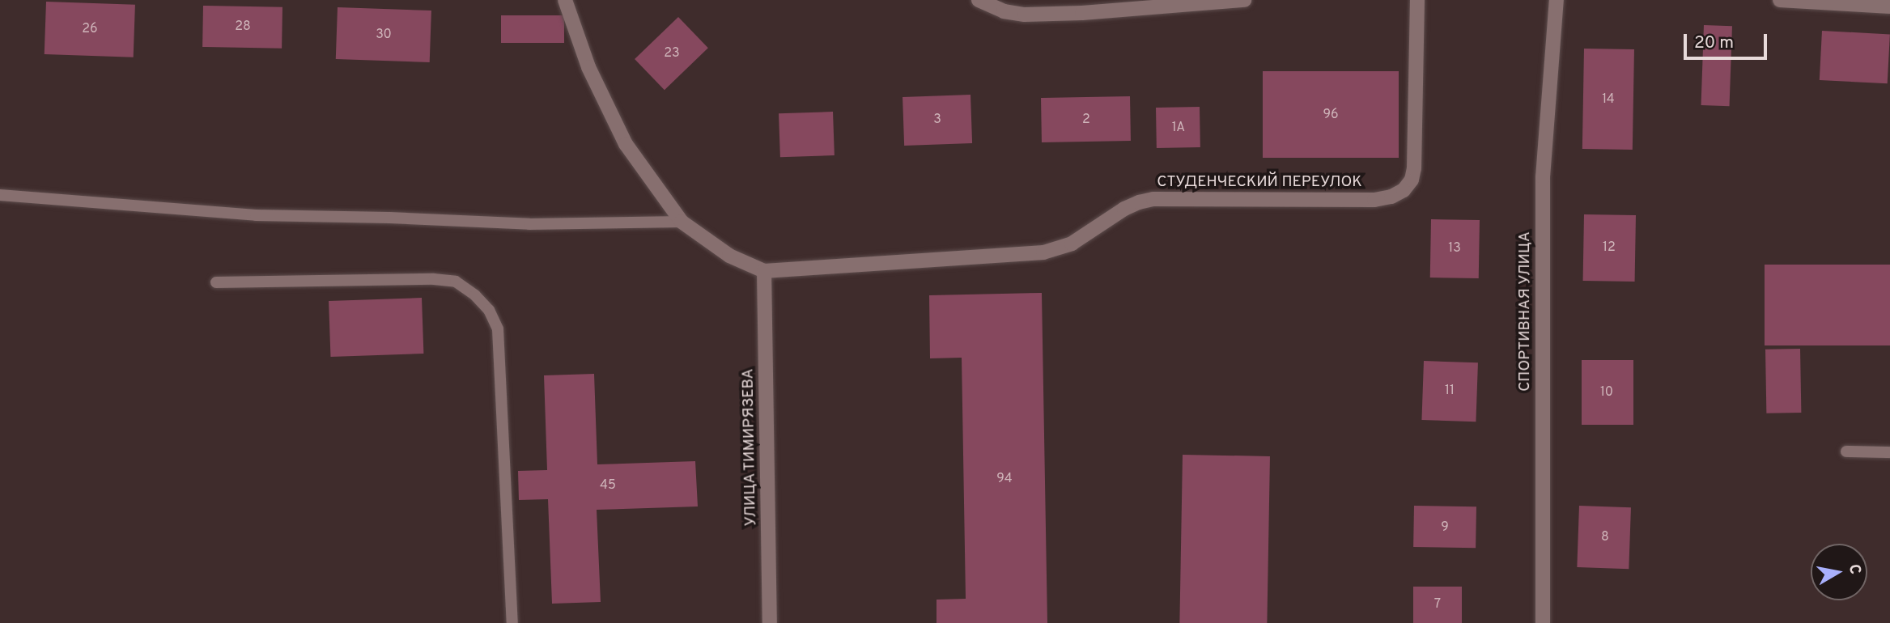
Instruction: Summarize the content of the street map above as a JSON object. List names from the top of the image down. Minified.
{"streets":{"street":["СТУДЕНЧЕСКИЙ ПЕРЕУЛОК","СПОРТИВНАЯ УЛИЦА","УЛИЦА ТИМИРЯЗЕВА"]},"crossings":[["СТУДЕНЧЕСКИЙ ПЕРЕУЛОК","УЛИЦА ТИМИРЯЗЕВА"]],"house_numbers":["28","26","30","23","14","96","3","2","1А","12","13","11","10","94","45","9","8","7"],"scale_bar":"20 m","north":"right"}
